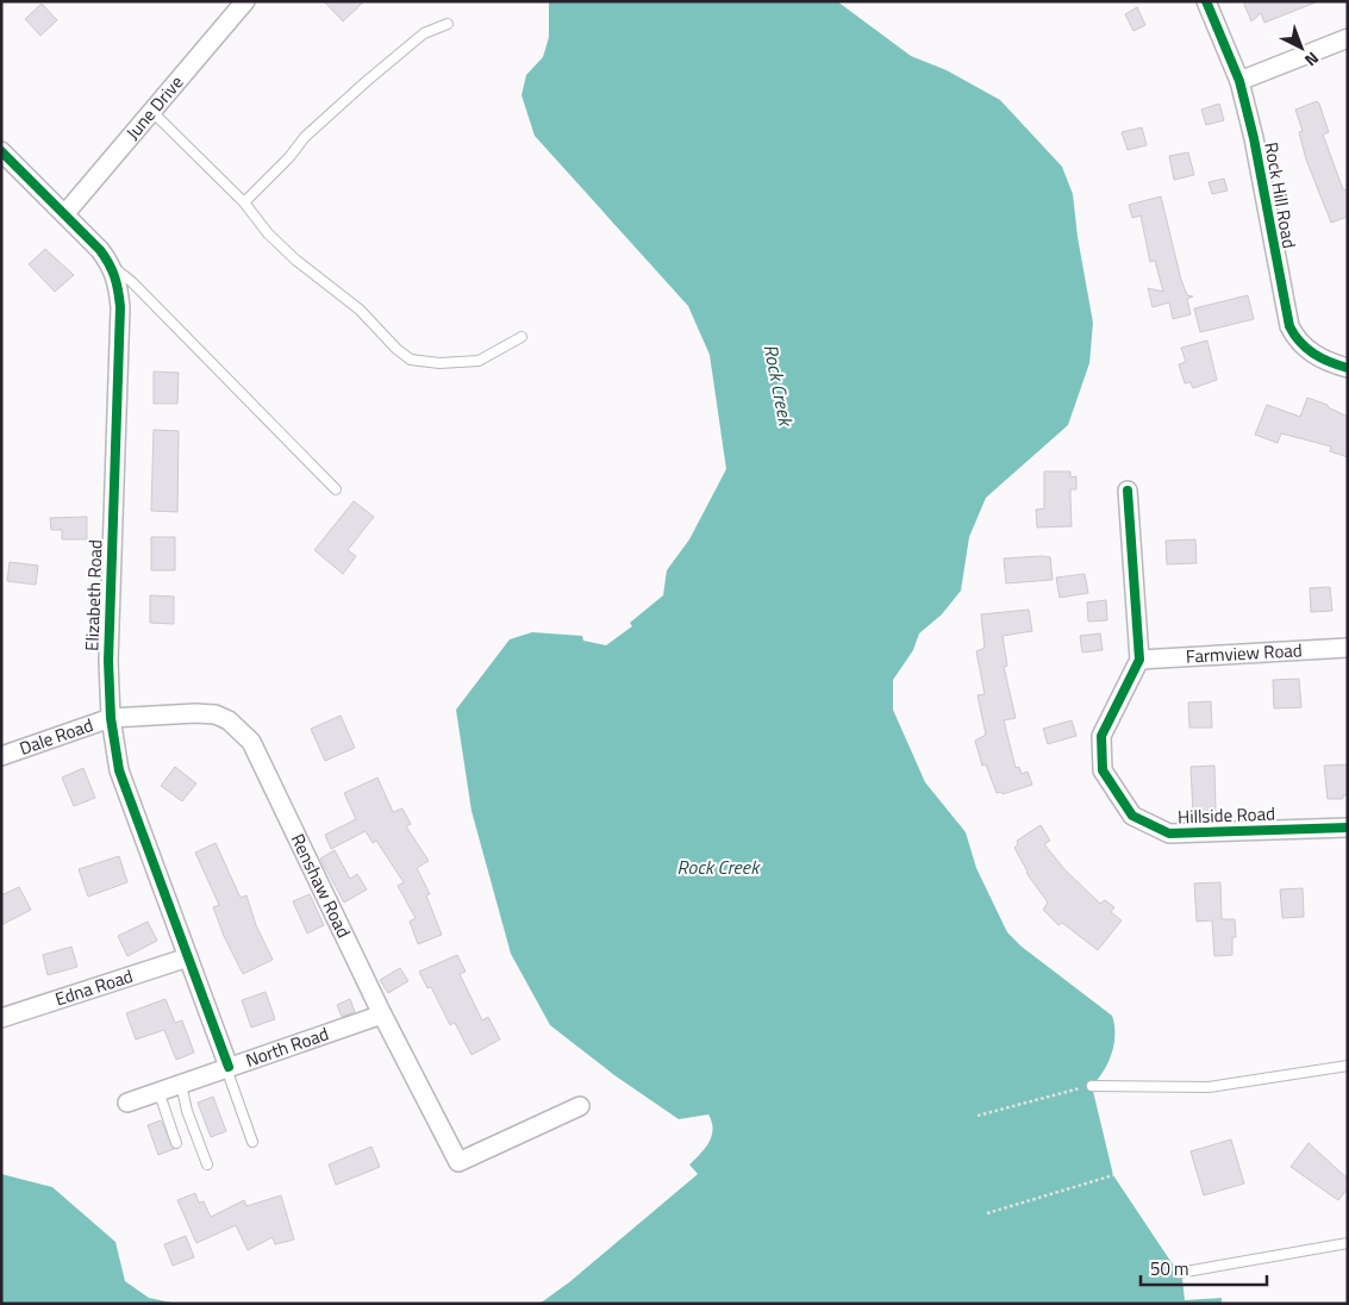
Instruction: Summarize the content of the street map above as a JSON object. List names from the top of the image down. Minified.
{"streets":{"street":["June Drive","Rock Hill Road","Elizabeth Road","Farmview Road","Dale Road","Hillside Road","Renshaw Road","Edna Road","North Road"]},"crossings":[["June Drive","Elizabeth Road"],["Elizabeth Road","Dale Road"],["Elizabeth Road","Renshaw Road"],["Elizabeth Road","Edna Road"],["Elizabeth Road","North Road"],["Farmview Road","Hillside Road"],["Dale Road","Renshaw Road"],["Renshaw Road","North Road"]],"water":["Rock Creek"],"scale_bar":"50 m","north":"bottom right"}
